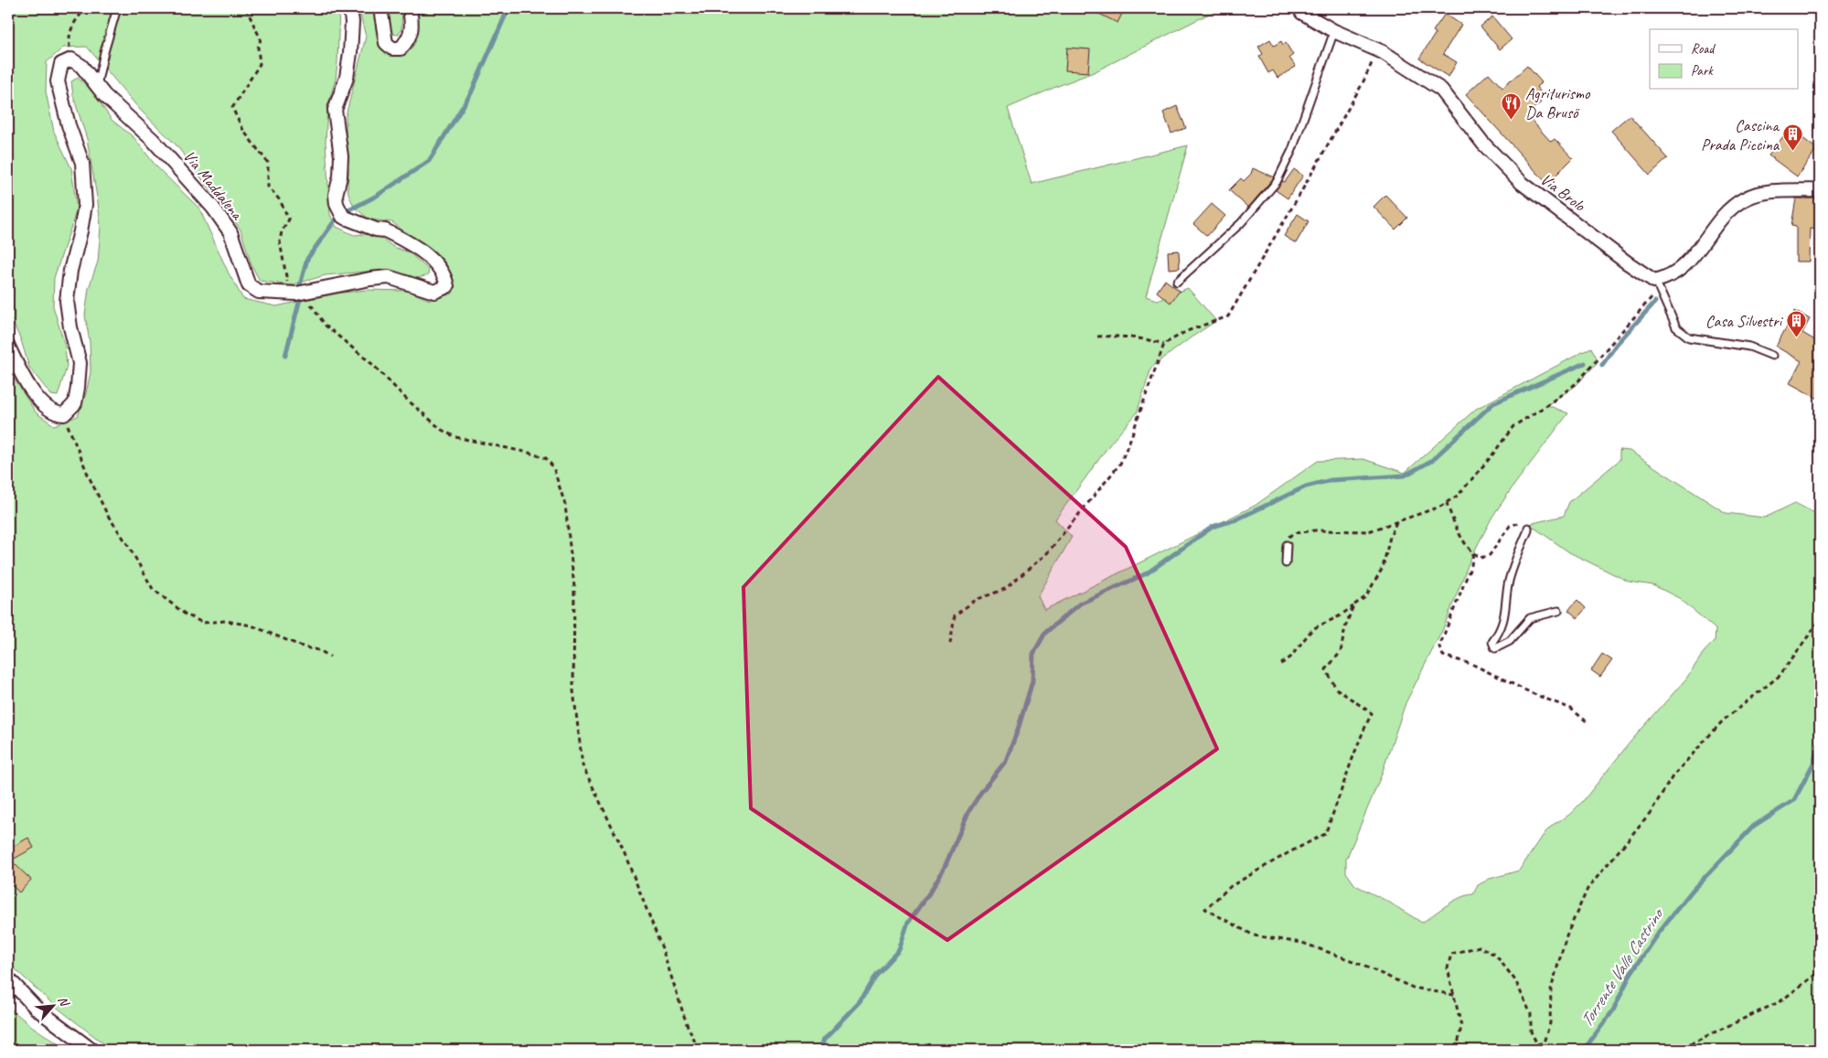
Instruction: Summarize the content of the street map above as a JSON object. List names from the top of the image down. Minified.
{"streets":{"street":["Via Maddalena","Via Brolo"]},"water":["Torrente Valle Castrino"],"places":{"restaurant":["Agriturismo Da Brusö"],"building":["Cascina Prada Piccina","Casa Silvestri"]},"legend":["Road","Park"],"north":"top right"}
